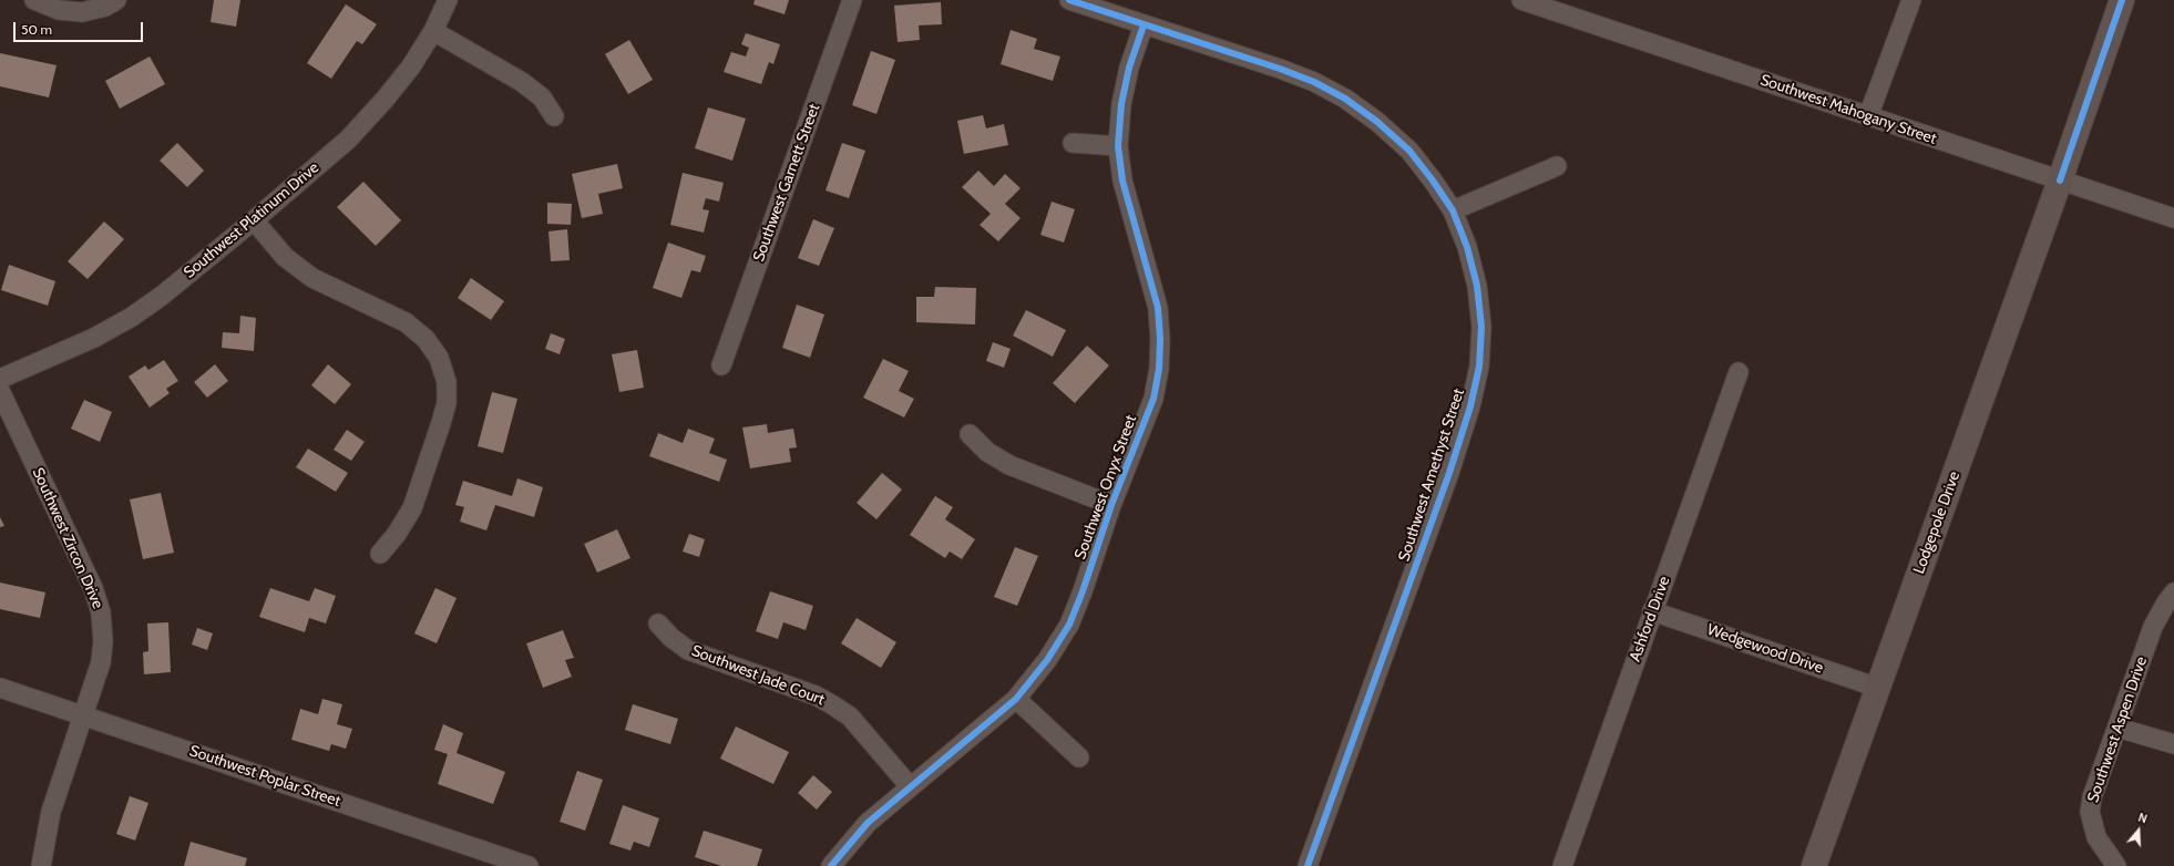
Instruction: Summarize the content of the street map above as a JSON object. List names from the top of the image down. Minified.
{"streets":{"street":["Southwest Mahogany Street","Southwest Garnett Street","Southwest Platinum Drive","Southwest Amethyst Street","Southwest Onyx Street","Lodgepole Drive","Southwest Zircon Drive","Ashford Drive","Wedgewood Drive","Southwest Jade Court","Southwest Aspen Drive","Southwest Poplar Street"]},"crossings":[["Southwest Mahogany Street","Lodgepole Drive"],["Southwest Amethyst Street","Southwest Onyx Street"],["Southwest Onyx Street","Southwest Jade Court"],["Lodgepole Drive","Wedgewood Drive"],["Southwest Zircon Drive","Southwest Poplar Street"],["Ashford Drive","Wedgewood Drive"]],"scale_bar":"50 m","north":"top"}
